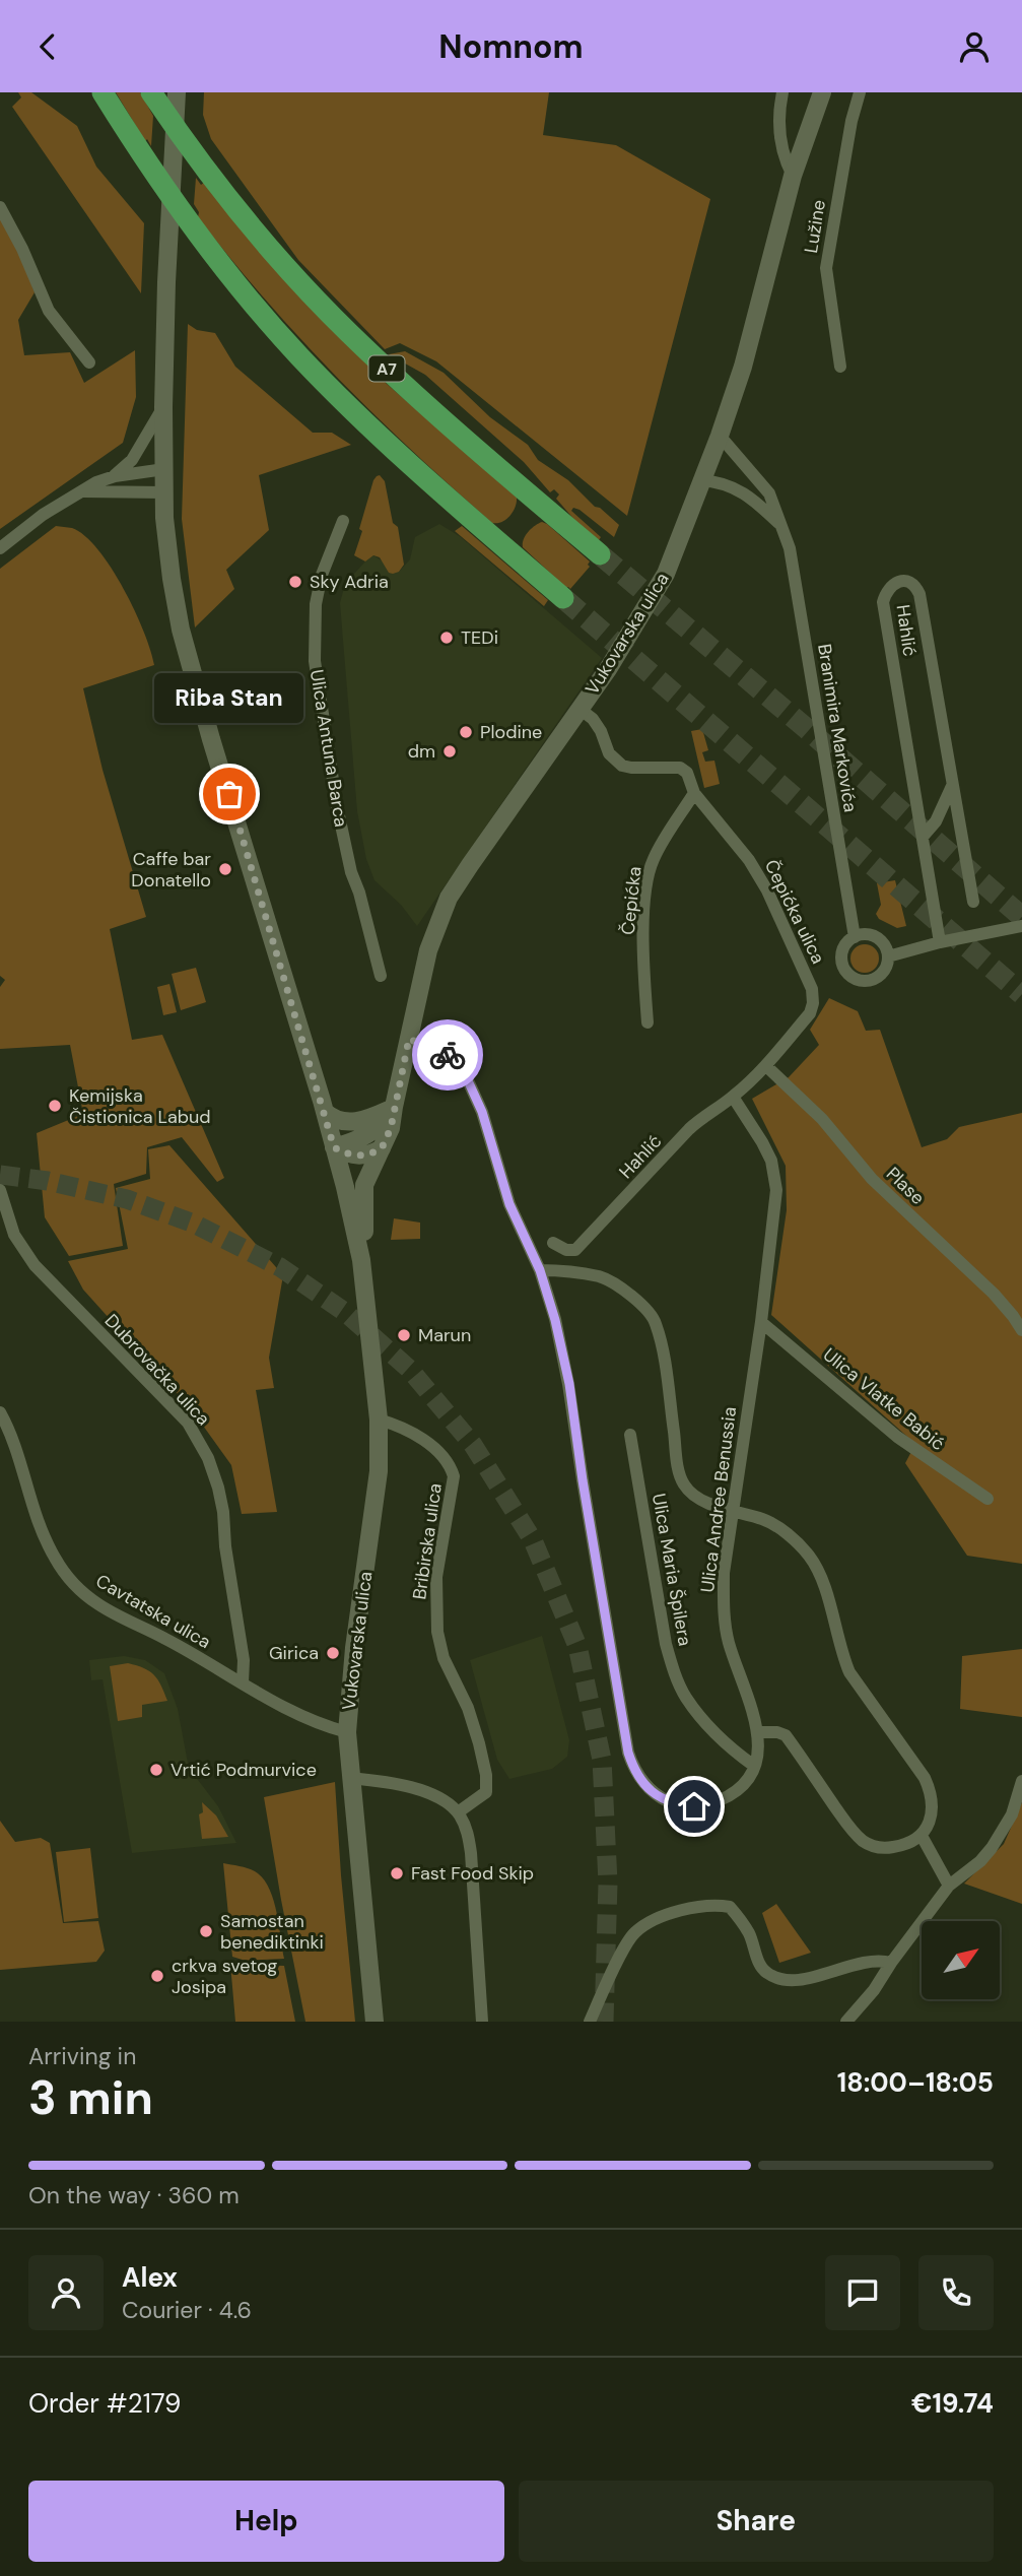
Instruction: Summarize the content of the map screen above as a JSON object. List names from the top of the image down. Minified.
{"streets":{"highway":["A7"],"main road":["Vukovarska ulica"],"street":["Lužine","Hahlić","Branimira Markovića","Ulica Antuna Barca","Čepićka","Čepićka ulica","Plase","Dubrovačka ulica","Ulica Vlatke Babić","Ulica Andree Benussia","Bribirska ulica","Ulica Maria Špilera","Cavtatska ulica"]},"crossings":[["Hahlić","Čepićka ulica"],["Hahlić","Plase"],["Hahlić","Ulica Andree Benussia"],["Vukovarska ulica","Branimira Markovića"],["Vukovarska ulica","Čepićka ulica"],["Vukovarska ulica","Ulica Andree Benussia"],["Vukovarska ulica","Bribirska ulica"],["Vukovarska ulica","Cavtatska ulica"],["Čepićka","Čepićka ulica"],["Dubrovačka ulica","Cavtatska ulica"],["Ulica Vlatke Babić","Ulica Andree Benussia"],["Ulica Andree Benussia","Ulica Maria Špilera"]],"places":["Sky Adria","TEDi","Plodine","dm","Riba Stan","Caffe bar Donatello","Kemijska Čistionica Labud","Marun","Girica","Vrtić Podmurvice","Fast Food Skip","Samostan benediktinki","crkva svetog Josipa"],"north":"top right","page":{"header":"Nomnom","bubble":"Riba Stan","heading":["3 min","Arriving in","18:00–18:05"],"panel":["Alex","Courier · 4.6","Order #2179","€19.74"],"bar":"On the way · 360 m","buttons":["Help","Share"]}}
